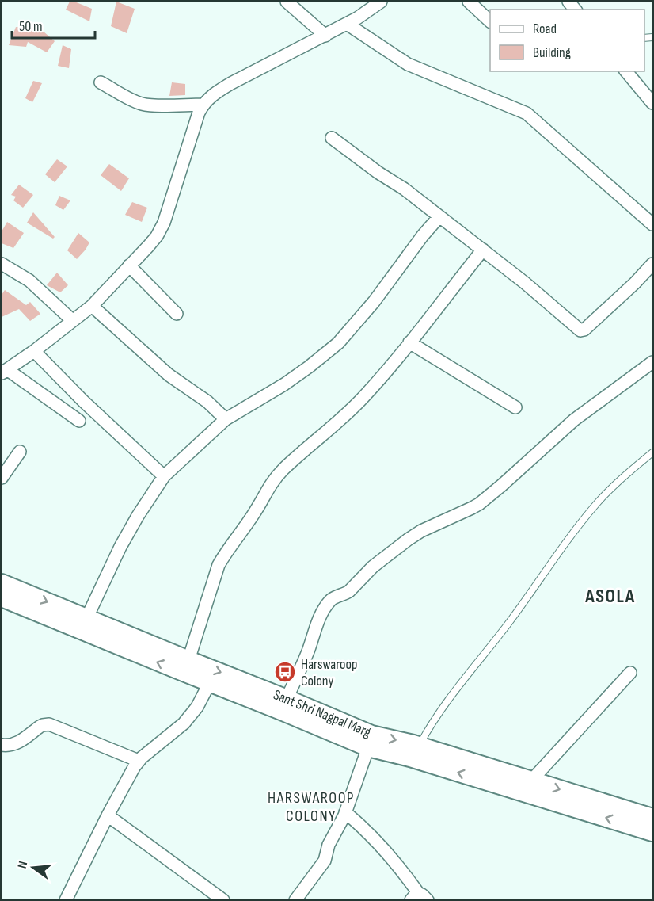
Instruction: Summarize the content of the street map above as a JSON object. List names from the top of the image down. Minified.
{"streets":{"main road":["Sant Shri Nagpal Marg"]},"districts":["ASOLA","HARSWAROOP COLONY"],"places":{"bus stop":["Harswaroop Colony"]},"legend":["Road","Building"],"scale_bar":"50 m","north":"left"}
